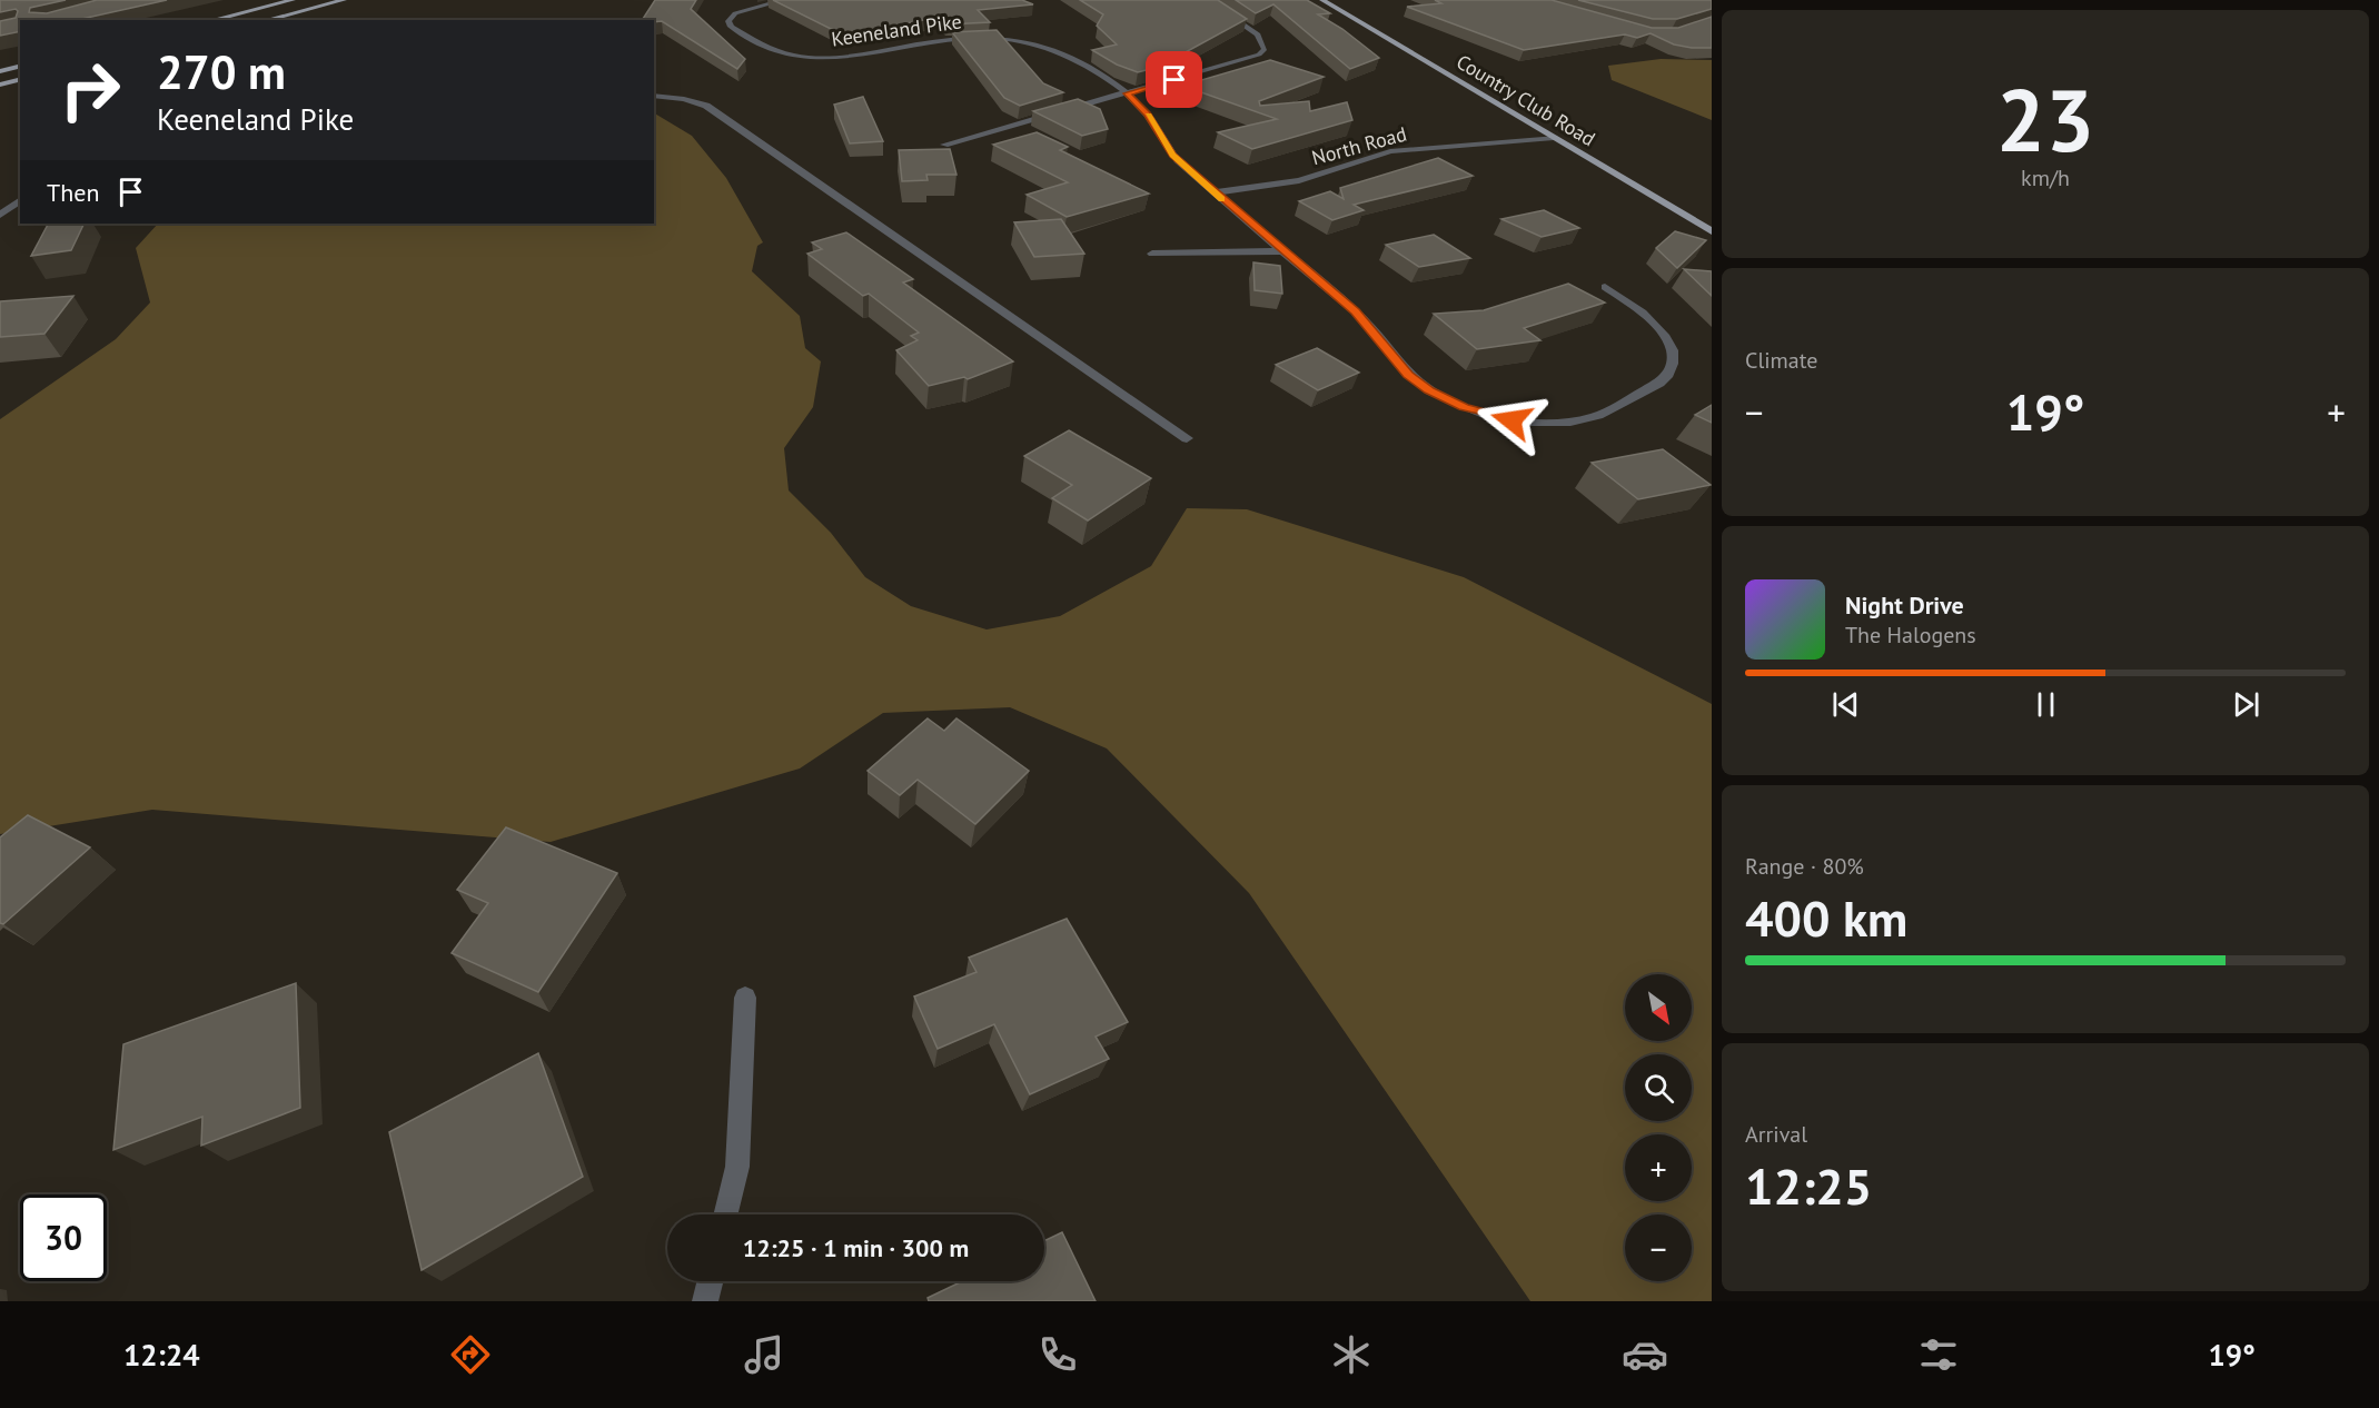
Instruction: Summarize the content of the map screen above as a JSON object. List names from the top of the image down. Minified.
{"streets":{"main road":["Country Club Road"],"street":["Keeneland Pike","North Road"]},"crossings":[["Keeneland Pike","North Road"],["Country Club Road","North Road"]],"north":"bottom right","page":{"tile":[["23","km/h"],"Climate",["Range · 80%","400 km"],["Arrival","12:25"]],"turn":["270 m","Keeneland Pike"],"then":"Then","heat":["−","19°","+"],"song":["Night Drive","The Halogens"],"map_buttons":["+","−"],"limit":"30","trip":"12:25 · 1 min · 300 m","tabs":["12:24","19°"]}}
